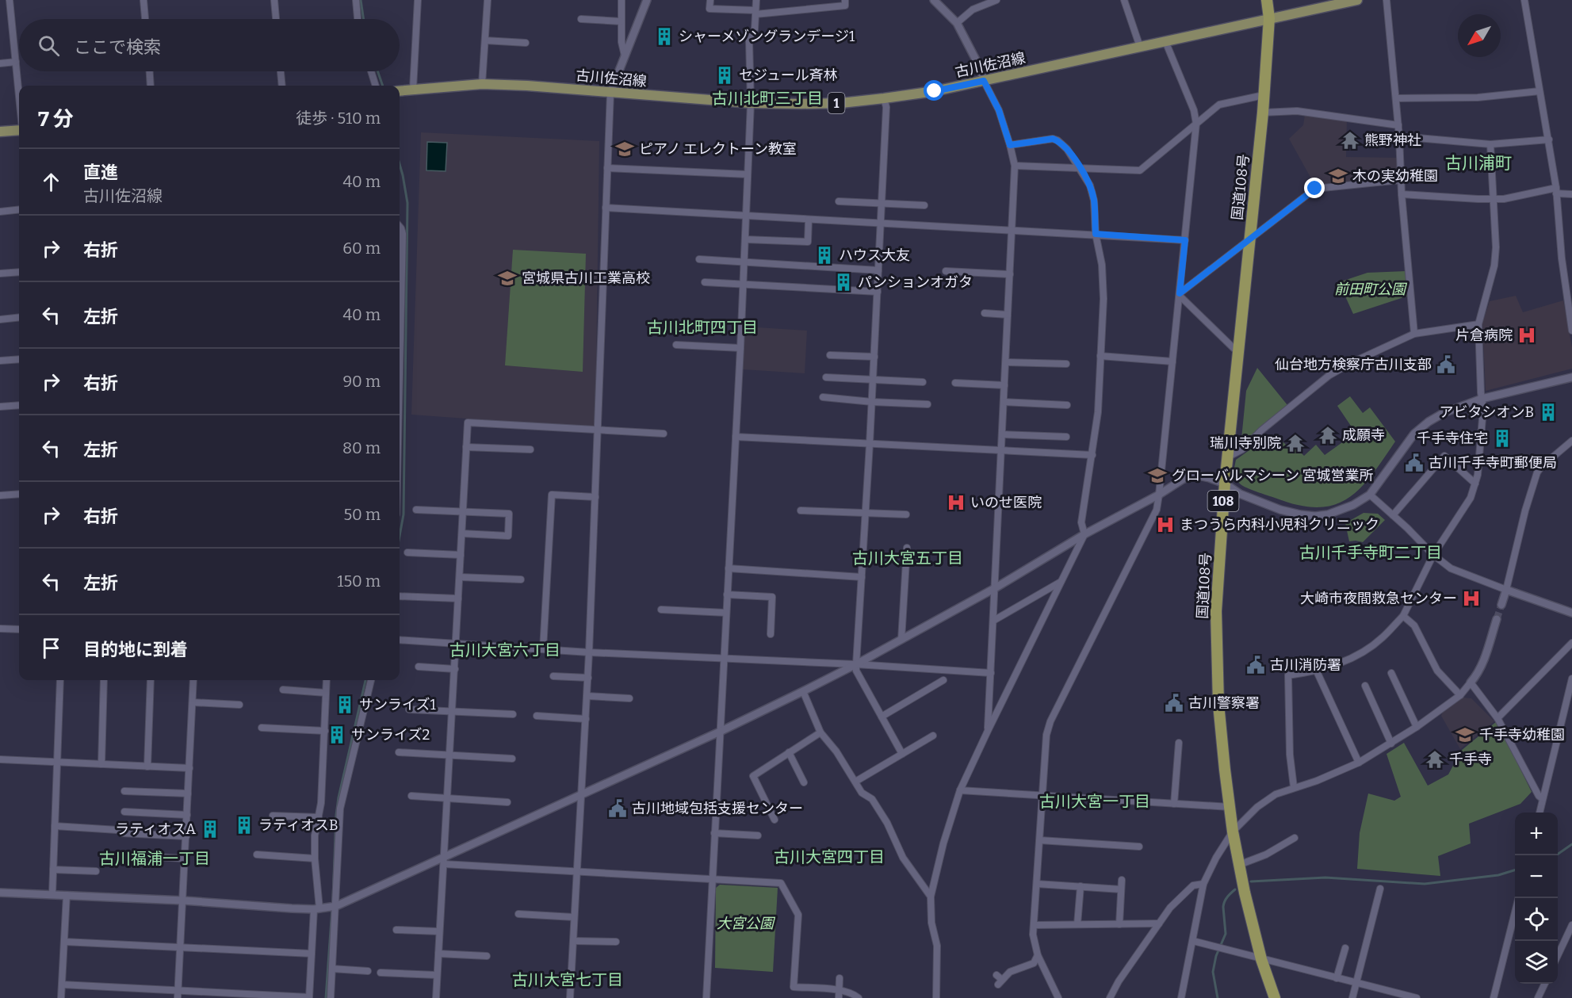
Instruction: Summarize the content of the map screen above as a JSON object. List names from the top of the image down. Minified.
{"streets":{"highway":["国道108号","108"],"main road":["古川佐沼線","1"]},"crossings":[["古川佐沼線","国道108号"]],"districts":["古川北町三丁目","古川浦町","古川北町四丁目","古川千手寺町二丁目","古川大宮五丁目","古川大宮六丁目","古川大宮一丁目","古川大宮四丁目","古川福浦一丁目","古川大宮七丁目"],"parks":["前田町公園","大宮公園"],"places":{"building":["シャーメゾングランデージ1","セジュール斉林","ハウス大友","パンションオガタ","アビタシオンB","千手寺住宅","サンライズ1","サンライズ2","ラティオスB","ラティオスA"],"temple":["熊野神社","成願寺","瑞川寺別院","千手寺"],"school or university":["ピアノ エレクトーン教室","木の実幼稚園","宮城県古川工業高校","グローバルマシーン 宮城営業所","千手寺幼稚園"],"hospital":["片倉病院","いのせ医院","まつうら内科小児科クリニック","大崎市夜間救急センター"],"public building":["仙台地方検察庁古川支部","古川千手寺町郵便局","古川消防署","古川警察署","古川地域包括支援センター"]},"north":"bottom left","page":{"search":"ここで検索","heading":["7 分","徒歩 · 510 m"],"list":[["直進","古川佐沼線","40 m"],["右折","60 m"],["左折","40 m"],["右折","90 m"],["左折","80 m"],["右折","50 m"],["左折","150 m"],"目的地に到着"],"map_buttons":["+","−"]}}
